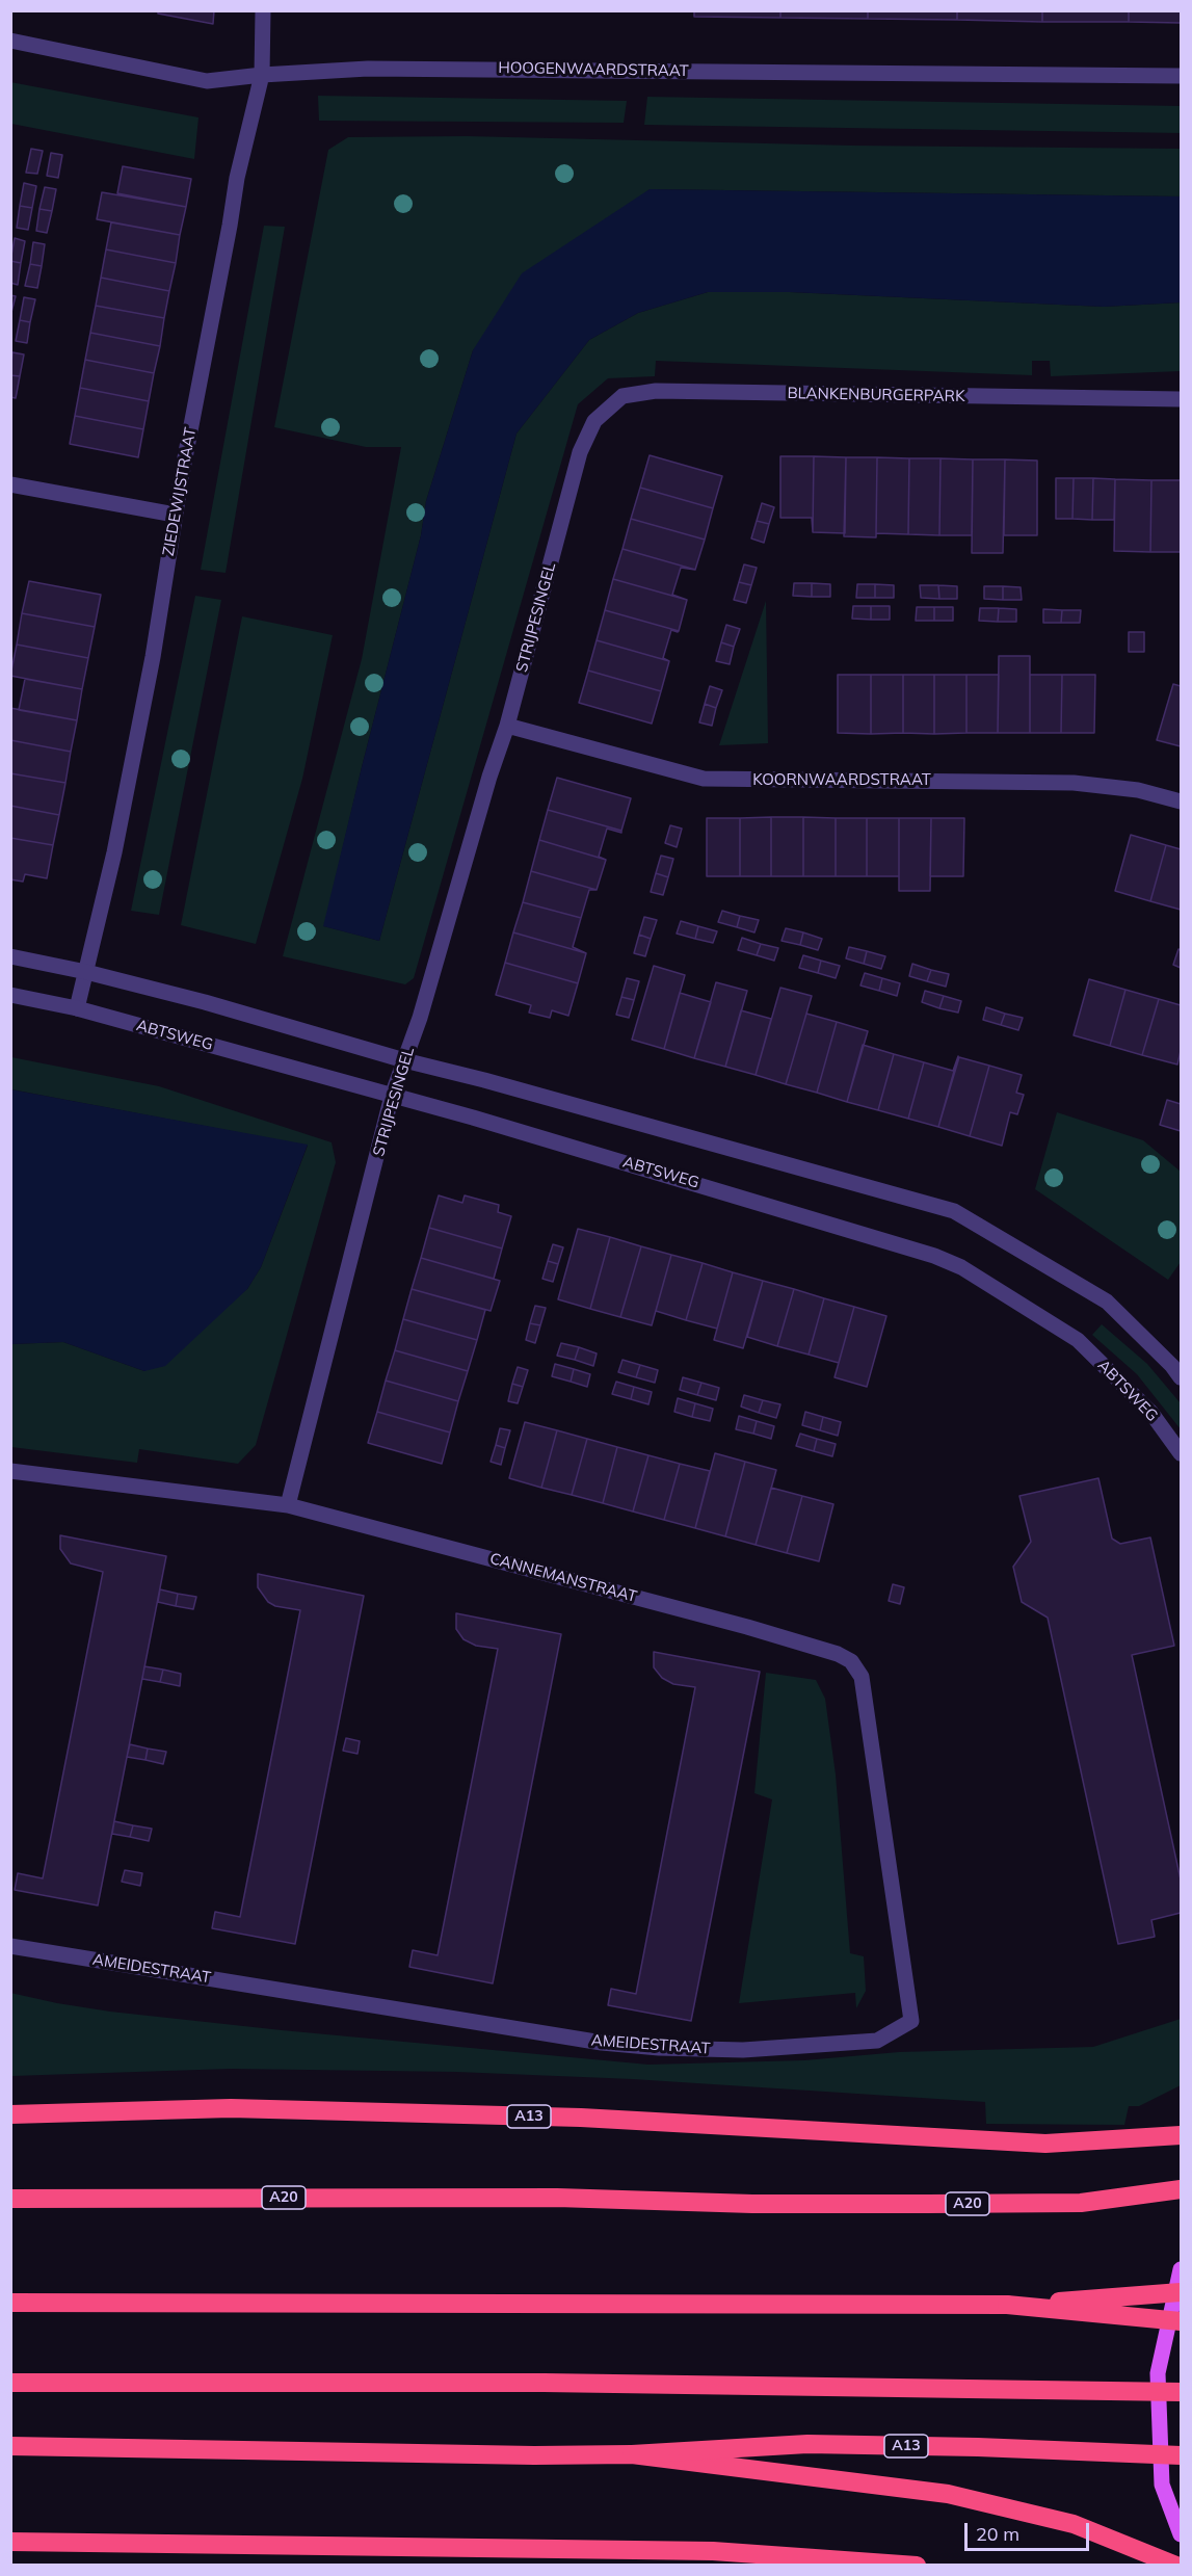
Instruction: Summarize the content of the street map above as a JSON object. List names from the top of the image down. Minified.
{"streets":{"highway":["A13","A20"],"street":["HOOGENWAARDSTRAAT","BLANKENBURGERPARK","ZIEDEWIJSTRAAT","STRIJPESINGEL","KOORNWAARDSTRAAT","ABTSWEG","CANNEMANSTRAAT","AMEIDESTRAAT"]},"crossings":[["HOOGENWAARDSTRAAT","ZIEDEWIJSTRAAT"],["BLANKENBURGERPARK","STRIJPESINGEL"],["STRIJPESINGEL","KOORNWAARDSTRAAT"],["STRIJPESINGEL","ABTSWEG"],["STRIJPESINGEL","CANNEMANSTRAAT"],["CANNEMANSTRAAT","AMEIDESTRAAT"]],"scale_bar":"20 m"}
